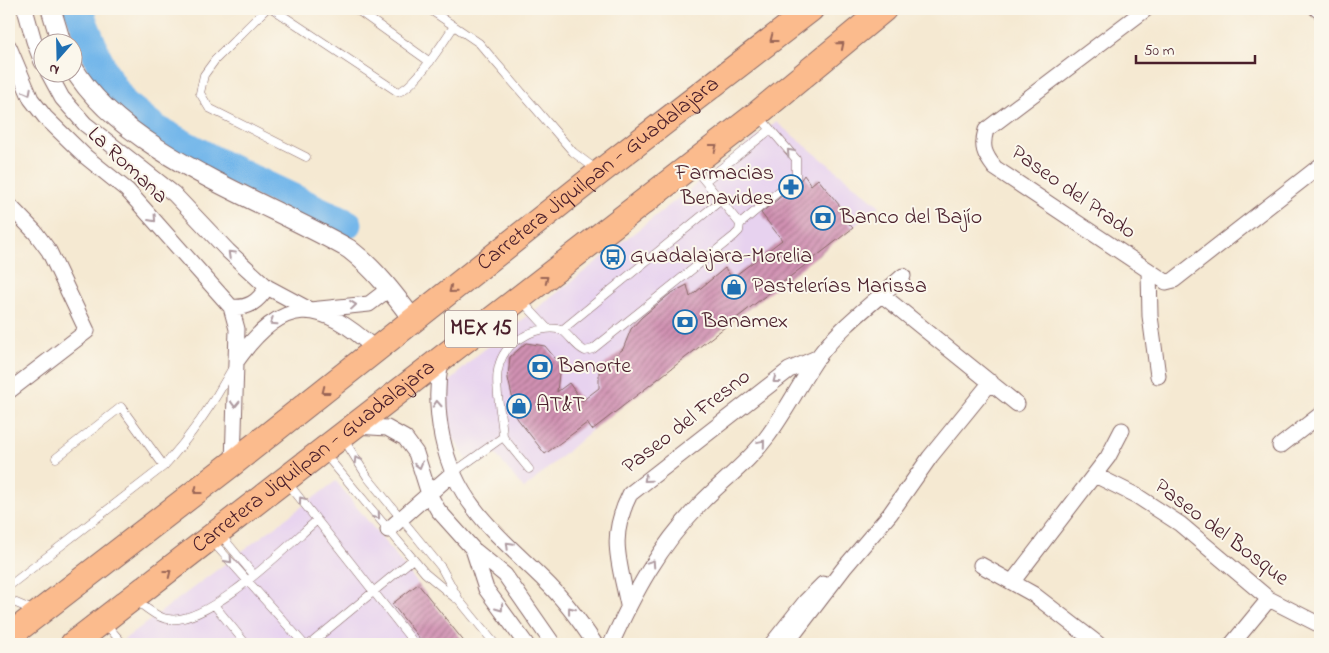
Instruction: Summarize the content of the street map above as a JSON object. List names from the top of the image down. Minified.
{"streets":{"highway":["Carretera Jiquilpan - Guadalajara","MEX 15"],"street":["La Romana","Paseo del Prado","Paseo del Fresno","Paseo del Bosque"]},"crossings":[["La Romana","Carretera Jiquilpan - Guadalajara"]],"places":{"pharmacy":["Farmacias Benavides"],"bank":["Banco del Bajío","Banamex","Banorte"],"bus stop":["Guadalajara-Morelia"],"shop":["Pastelerías Marissa","AT&T"]},"scale_bar":"50 m","north":"bottom"}
